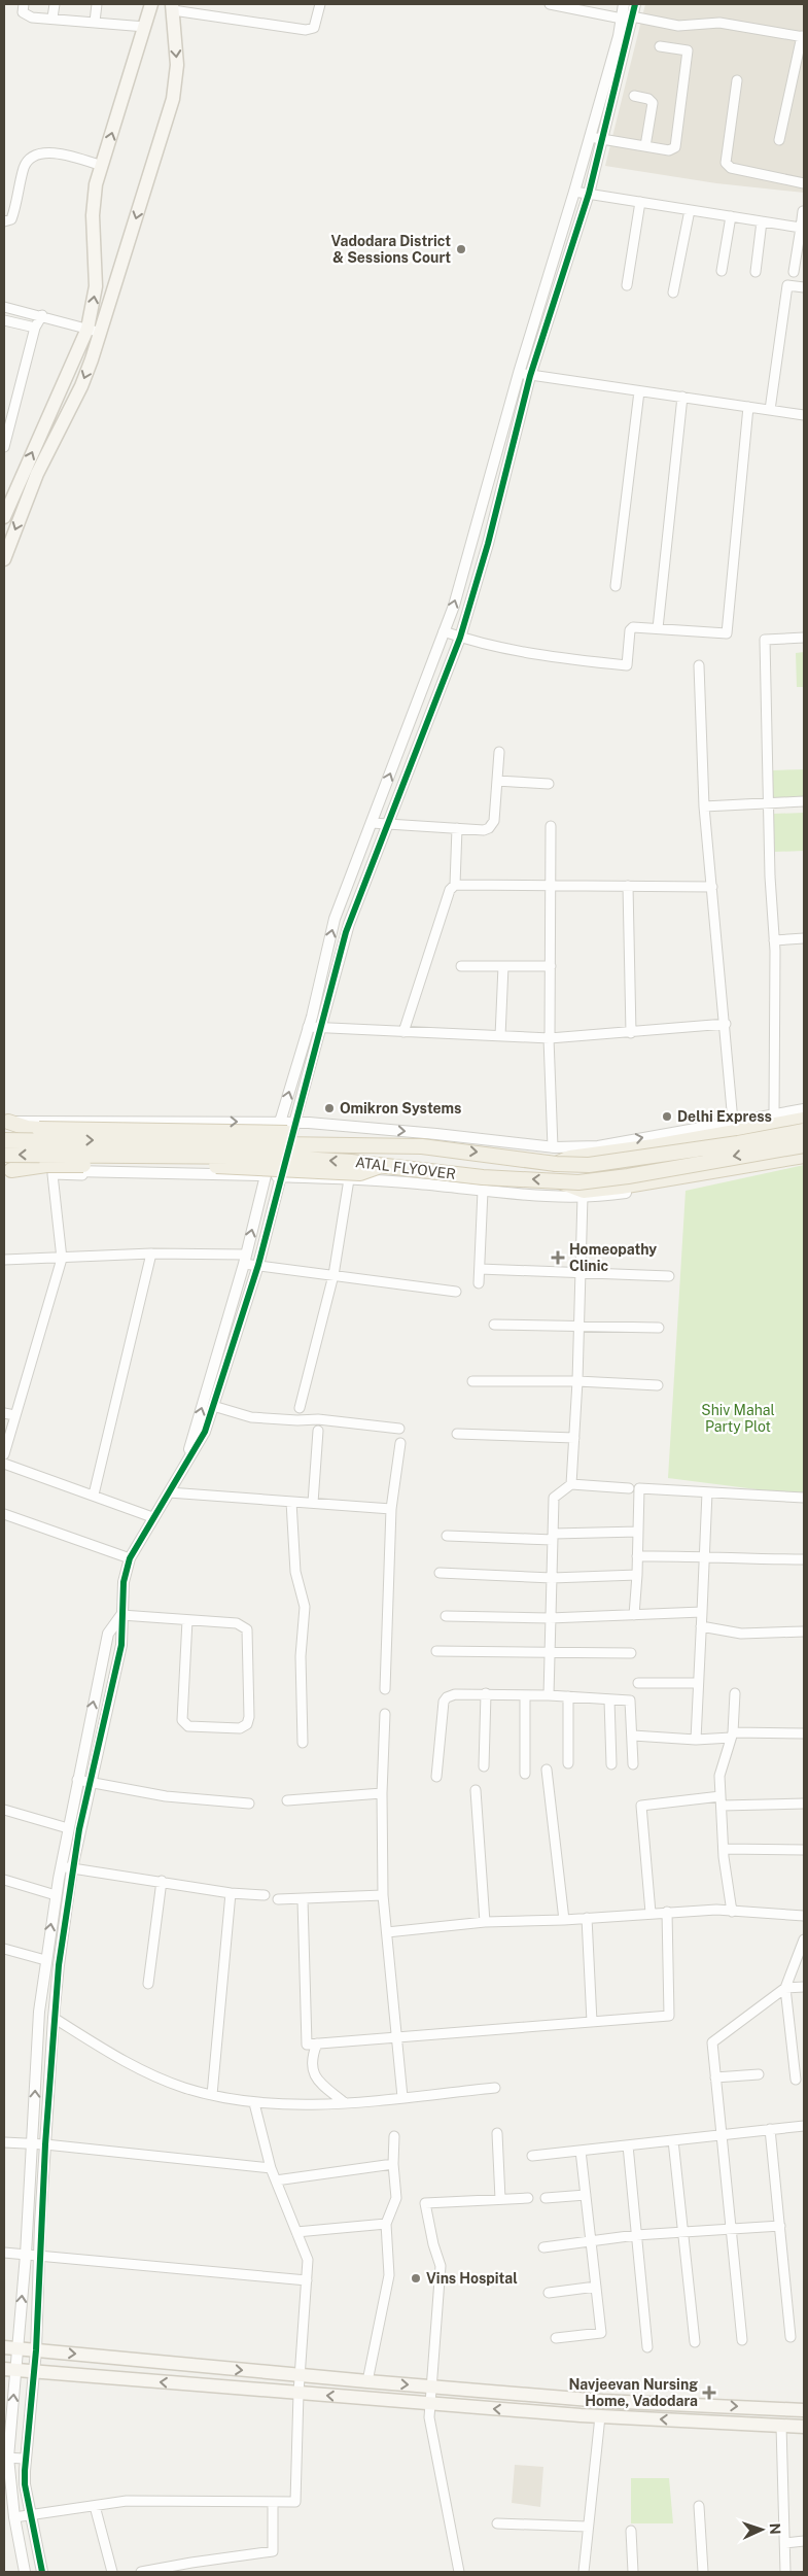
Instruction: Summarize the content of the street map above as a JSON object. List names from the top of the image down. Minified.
{"streets":{"main road":["ATAL FLYOVER"]},"parks":["Shiv Mahal Party Plot"],"places":{"other":["Vadodara District & Sessions Court","Omikron Systems","Delhi Express","Vins Hospital"],"health":["Homeopathy Clinic","Navjeevan Nursing Home, Vadodara"]},"north":"right"}
